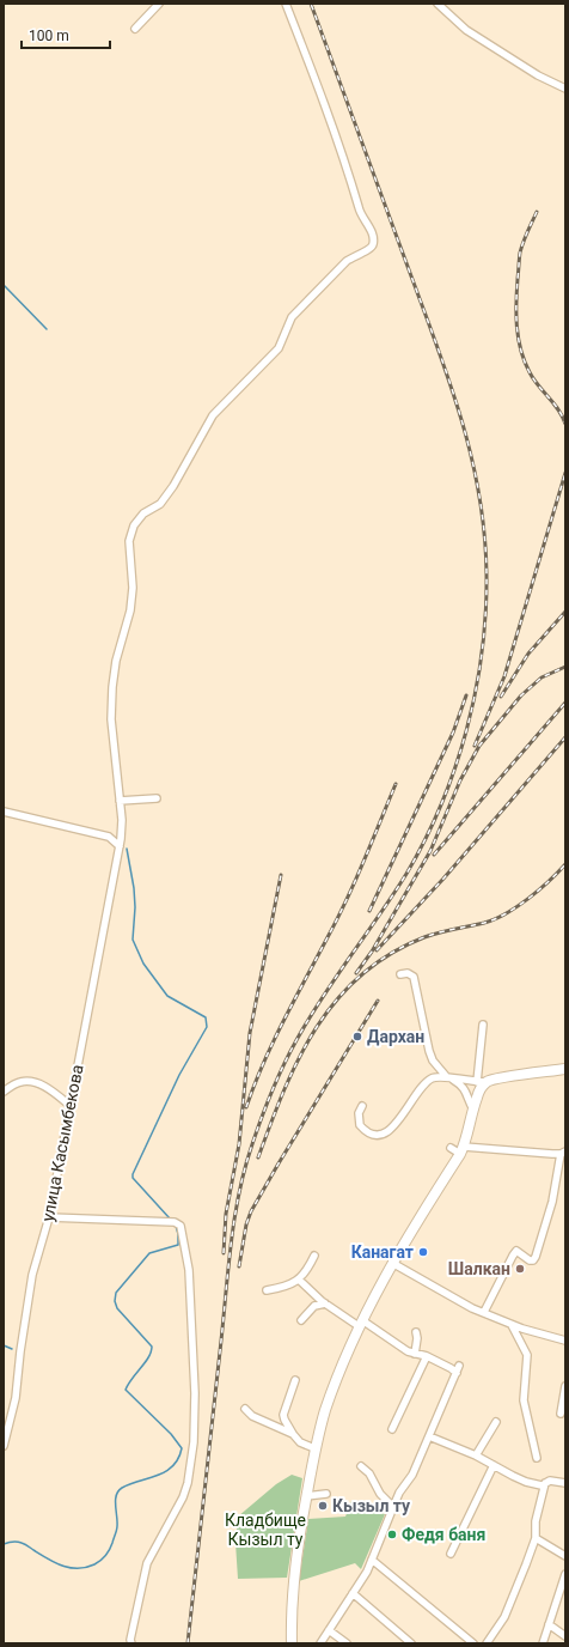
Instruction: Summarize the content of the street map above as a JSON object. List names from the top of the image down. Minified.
{"streets":{"street":["улица Касымбекова"]},"parks":["Кладбище Кызыл ту"],"places":["Дархан","Канагат","Шалкан","Кызыл ту","Федя баня"],"scale_bar":"100 m"}
